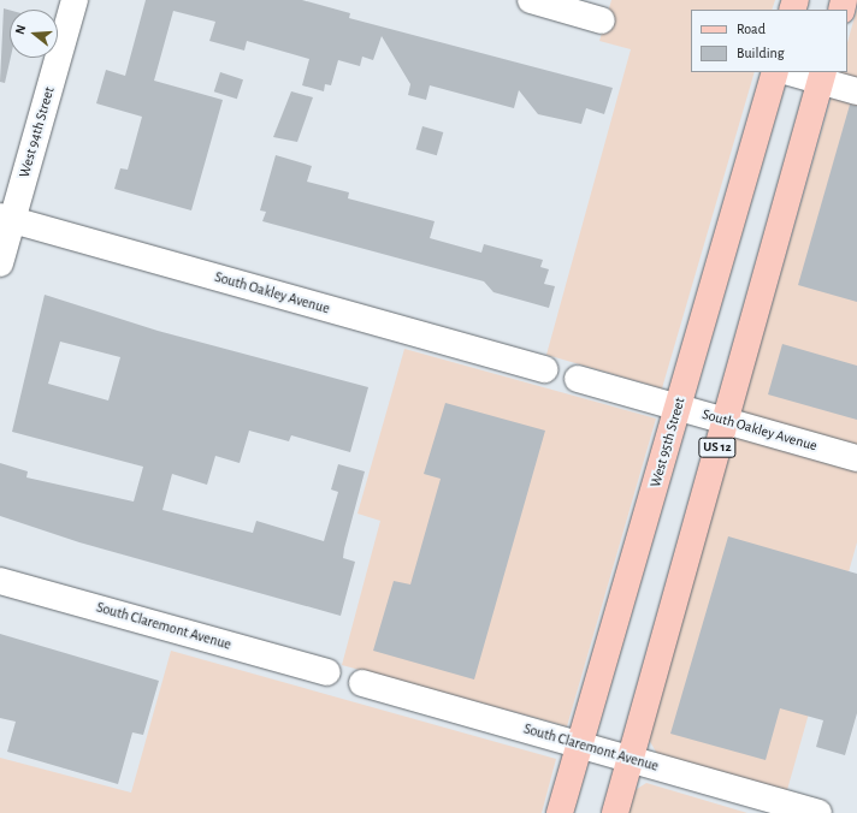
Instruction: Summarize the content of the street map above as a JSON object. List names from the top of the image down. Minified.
{"streets":{"main road":["West 95th Street","US 12"],"street":["West 94th Street","South Oakley Avenue","South Claremont Avenue"]},"crossings":[["West 94th Street","South Oakley Avenue"],["South Oakley Avenue","West 95th Street"],["South Oakley Avenue","US 12"],["West 95th Street","South Claremont Avenue"],["US 12","South Claremont Avenue"]],"legend":["Road","Building"],"north":"left"}
